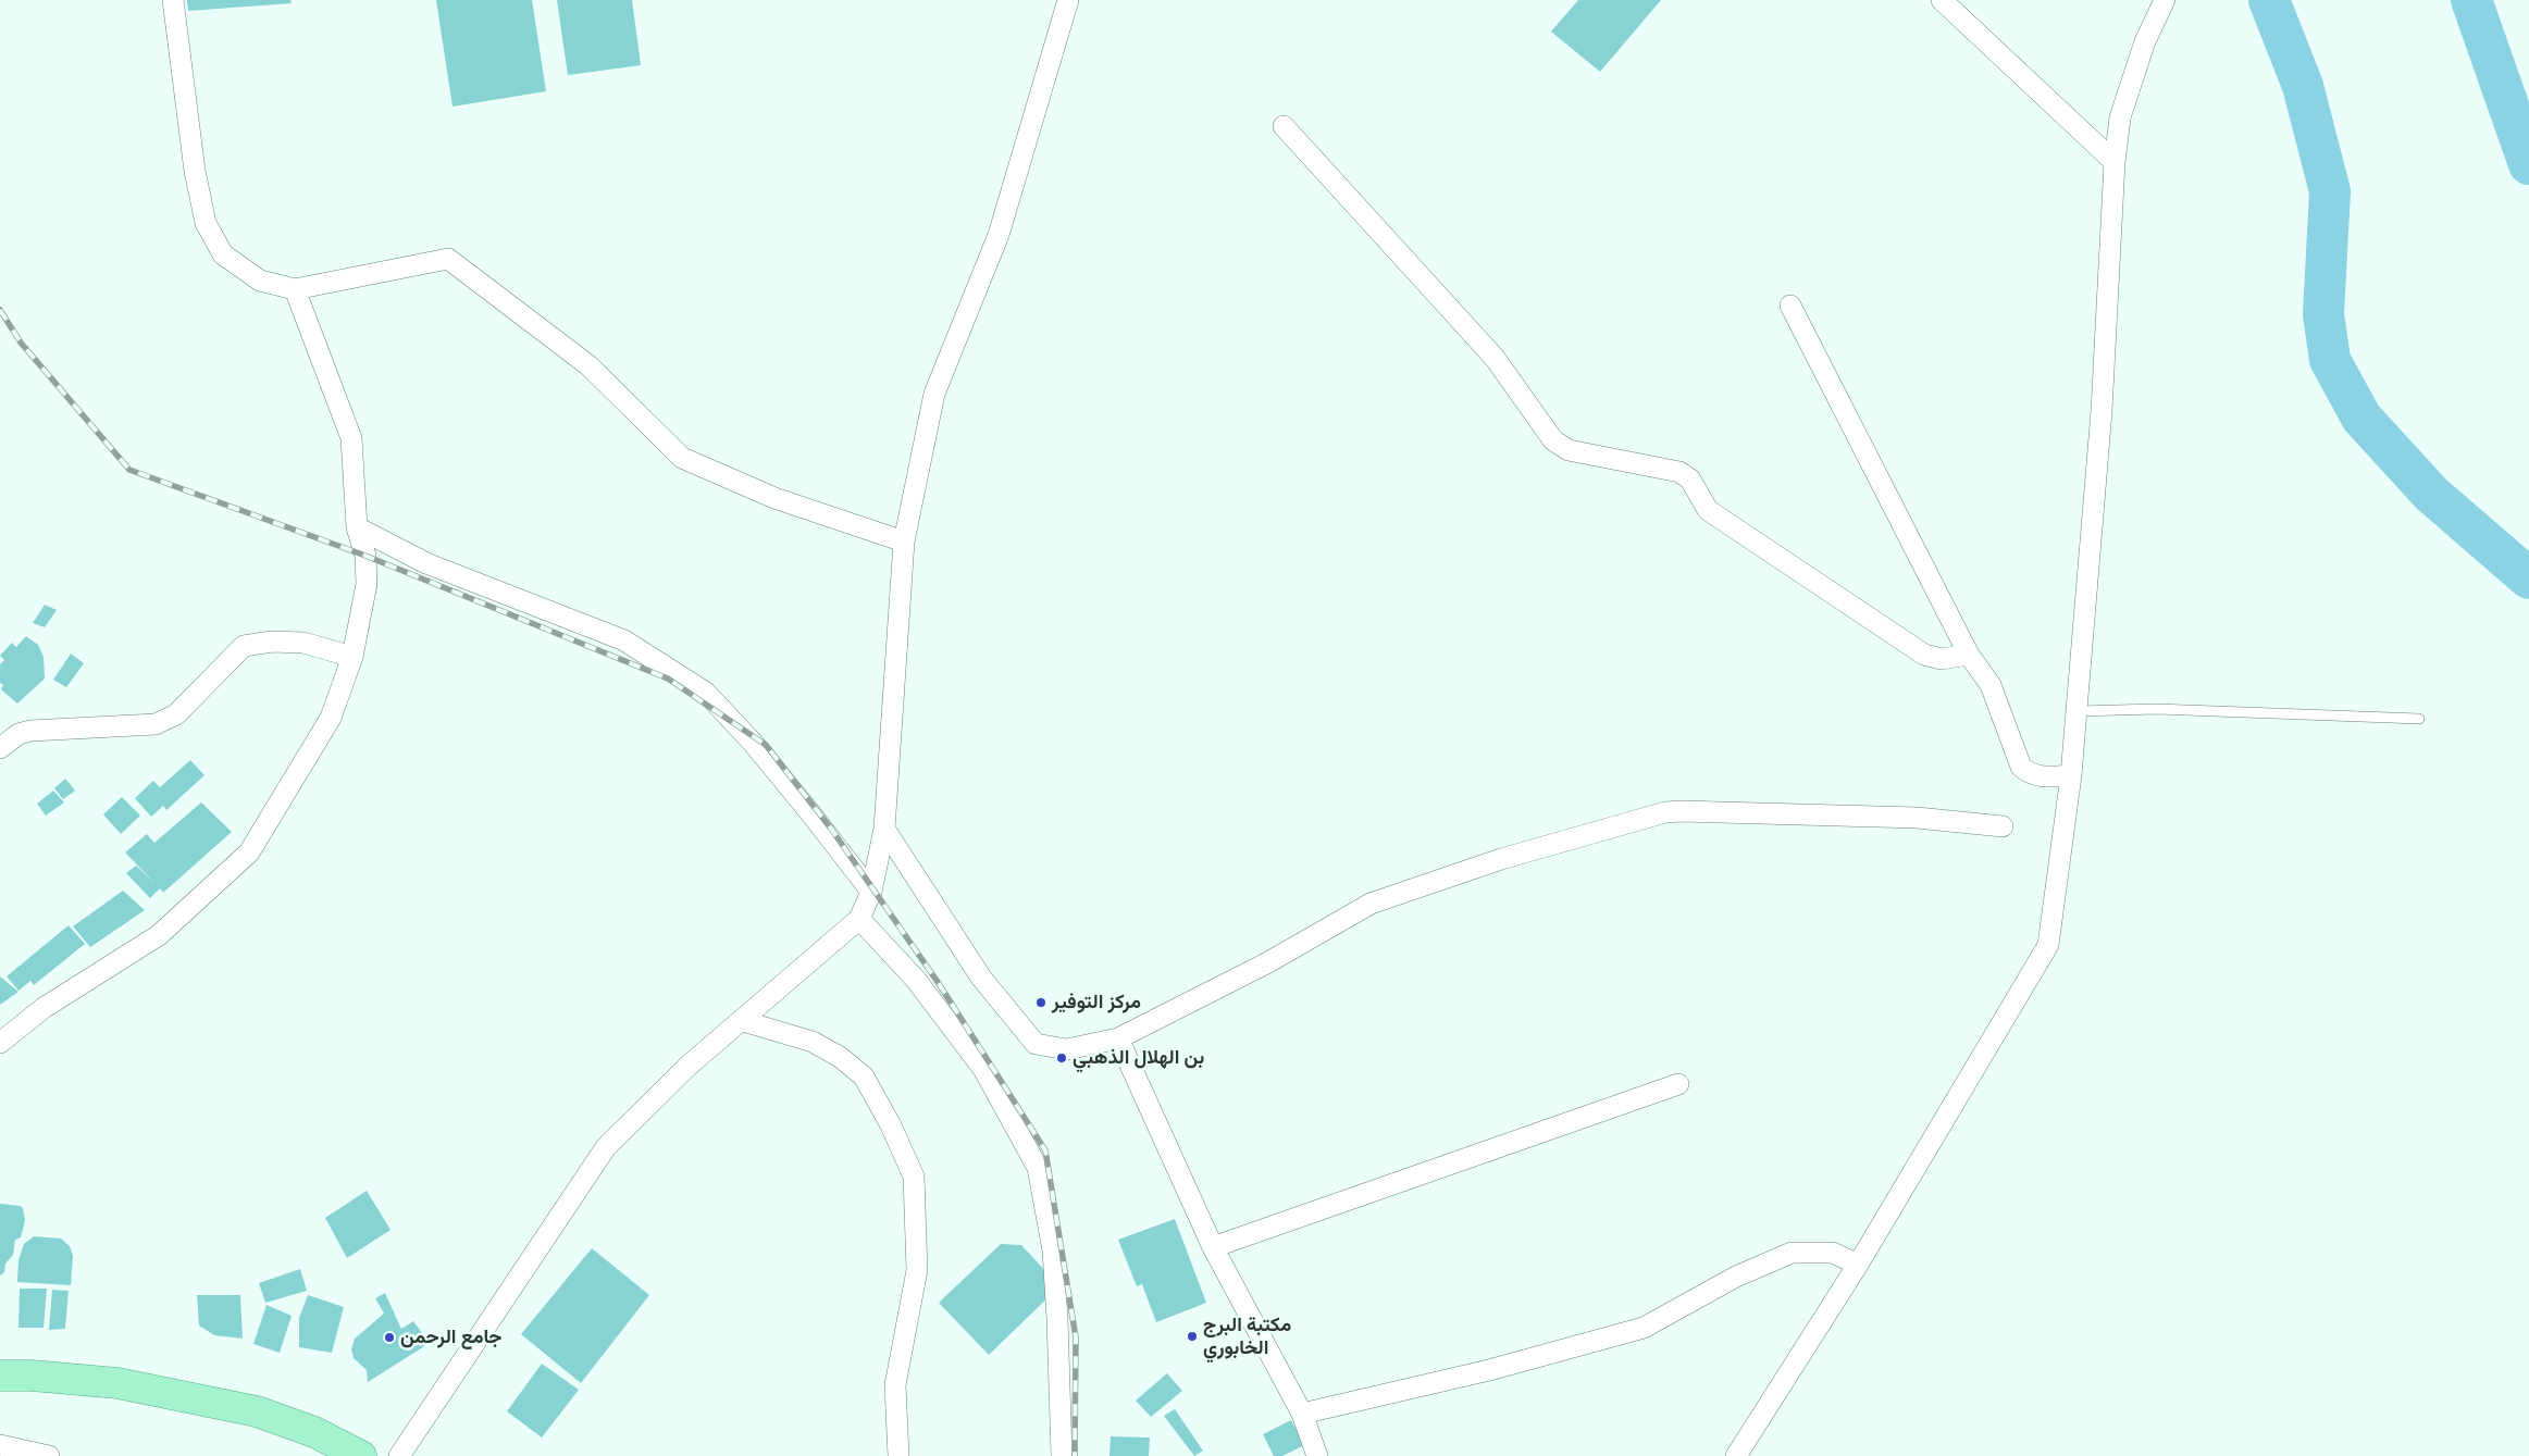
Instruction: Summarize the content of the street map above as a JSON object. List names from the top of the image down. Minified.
{"places":["مركز التوفير","بن الهلال الذهبي","مكتبة البرج الخابوري","جامع الرحمن"]}
